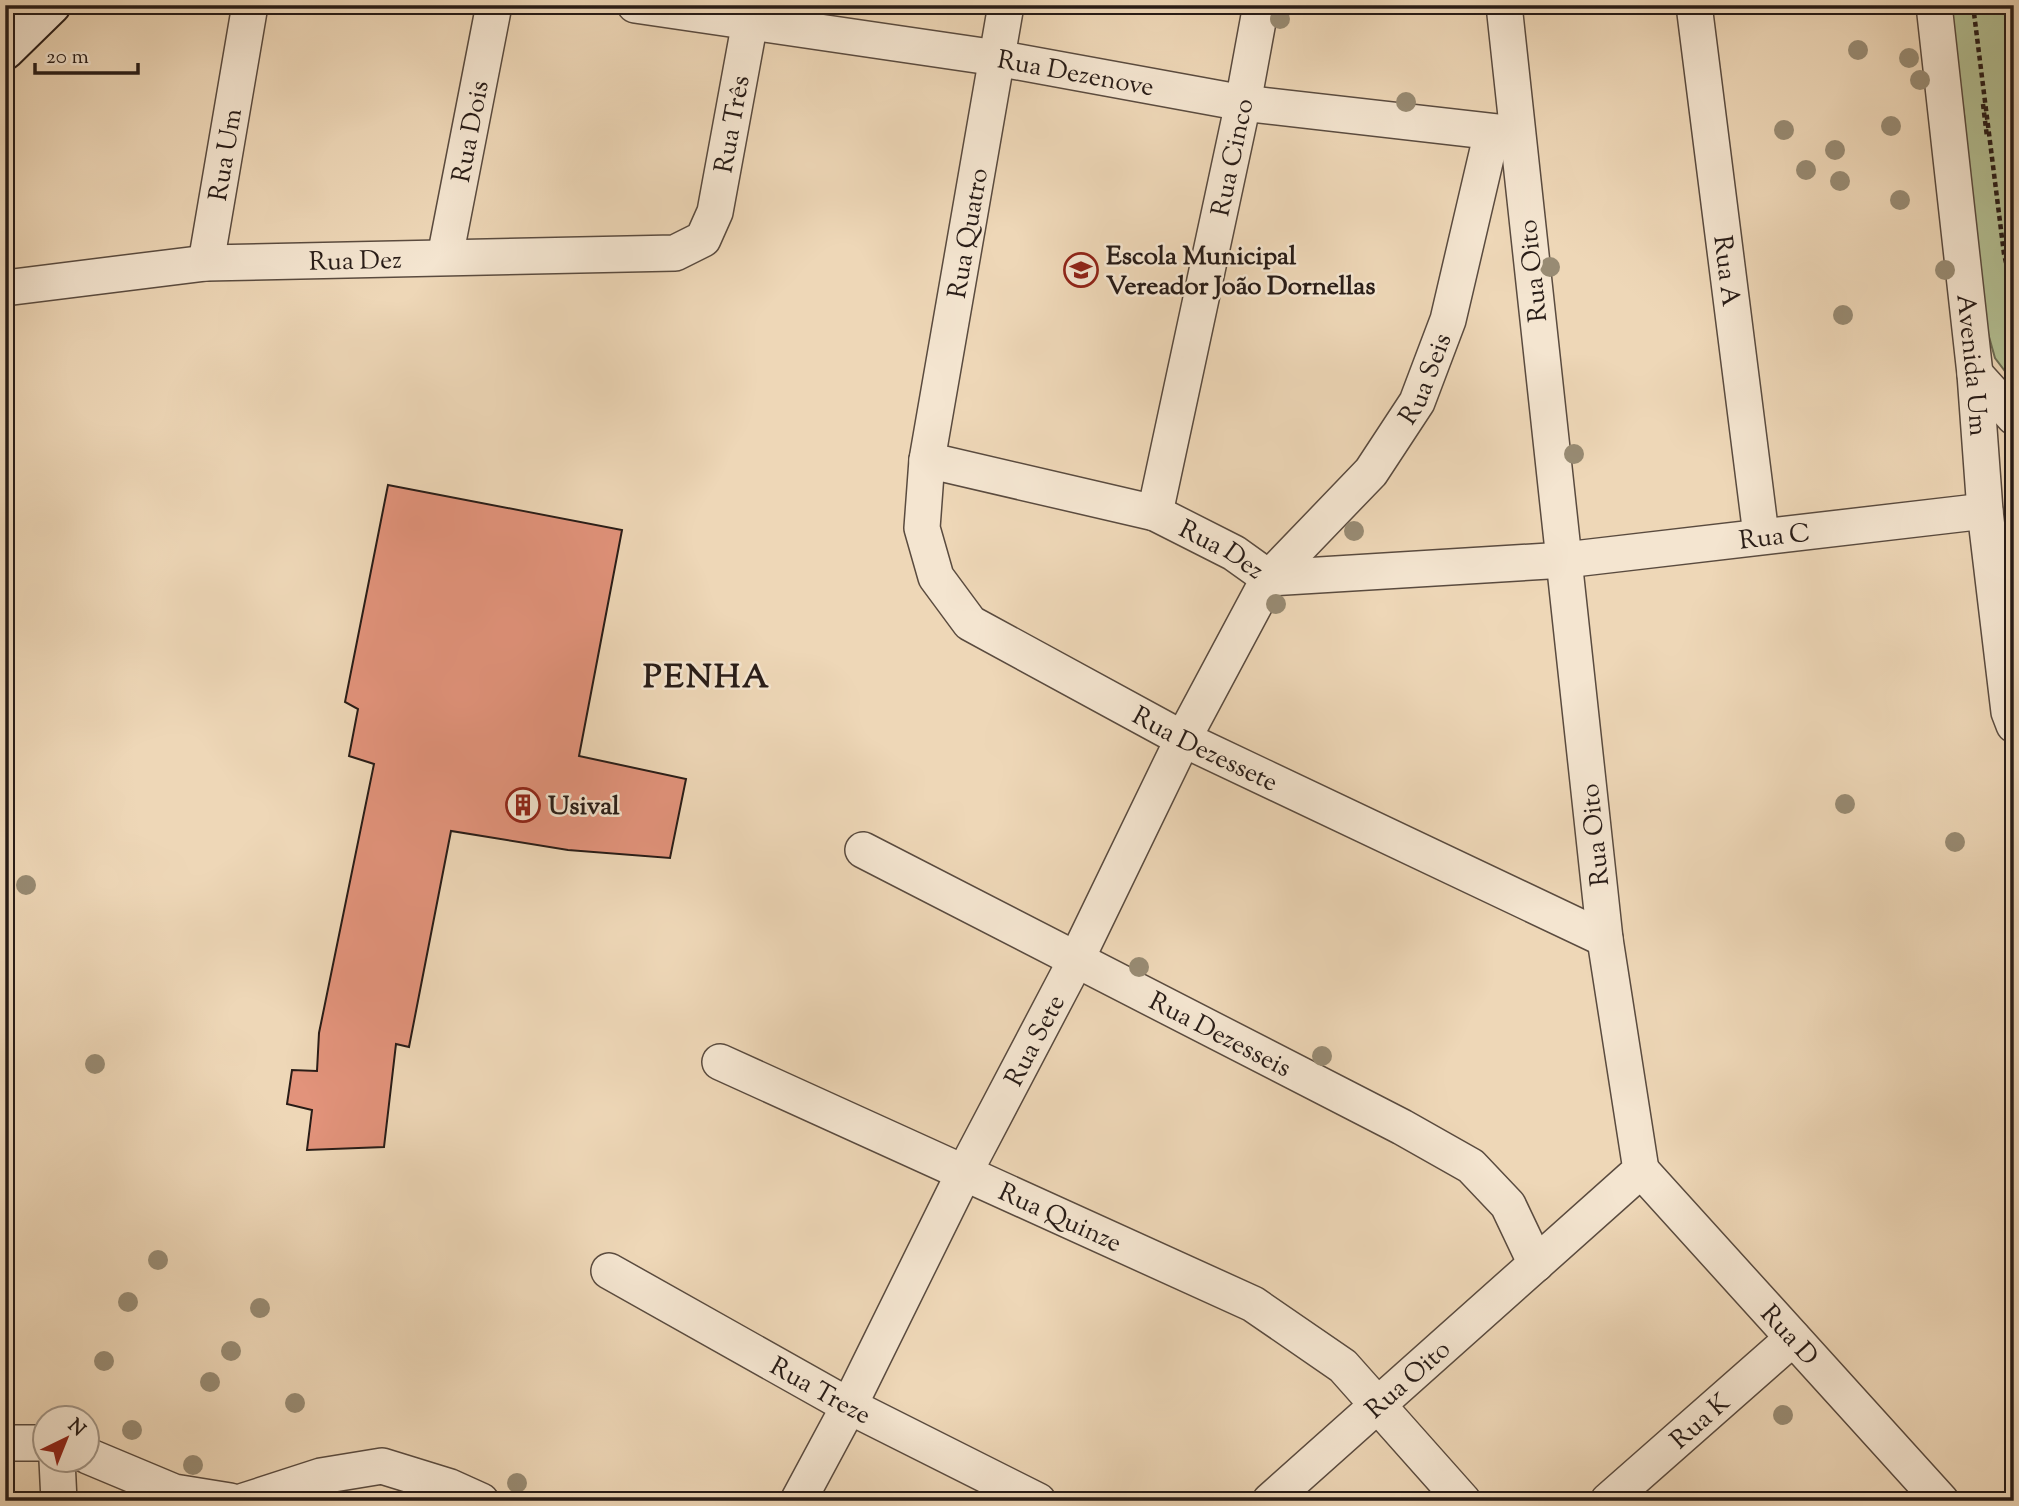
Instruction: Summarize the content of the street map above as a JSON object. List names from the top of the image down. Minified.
{"streets":{"street":["Rua Dezenove","Rua Três","Rua Dois","Rua Um","Rua Cinco","Rua Quatro","Rua Dez","Rua A","Rua Oito","Avenida Um","Rua Seis","Rua C","Rua Dezessete","Rua Dezesseis","Rua Sete","Rua Quinze","Rua D","Rua Treze","Rua K"]},"crossings":[["Rua Dezenove","Rua Três"],["Rua Dezenove","Rua Cinco"],["Rua Dezenove","Rua Quatro"],["Rua Dezenove","Rua Oito"],["Rua Dezenove","Rua Seis"],["Rua Três","Rua Dez"],["Rua Dois","Rua Dez"],["Rua Um","Rua Dez"],["Rua Cinco","Rua Dez"],["Rua Quatro","Rua Dez"],["Rua Quatro","Rua Dezessete"],["Rua Dez","Rua Oito"],["Rua Dez","Rua Seis"],["Rua Dez","Rua C"],["Rua Dez","Rua Dezessete"],["Rua Dez","Rua Sete"],["Rua A","Rua C"],["Rua Oito","Rua Seis"],["Rua Oito","Rua C"],["Rua Oito","Rua Dezessete"],["Rua Oito","Rua Dezesseis"],["Rua Oito","Rua Quinze"],["Rua Oito","Rua D"],["Avenida Um","Rua C"],["Rua Seis","Rua Sete"],["Rua Dezessete","Rua Sete"],["Rua Dezesseis","Rua Sete"],["Rua Sete","Rua Quinze"],["Rua Sete","Rua Treze"],["Rua D","Rua K"]],"districts":["PENHA"],"places":{"school or university":["Escola Municipal Vereador João Dornellas"],"building":["Usival"]},"scale_bar":"20 m","north":"top right"}
